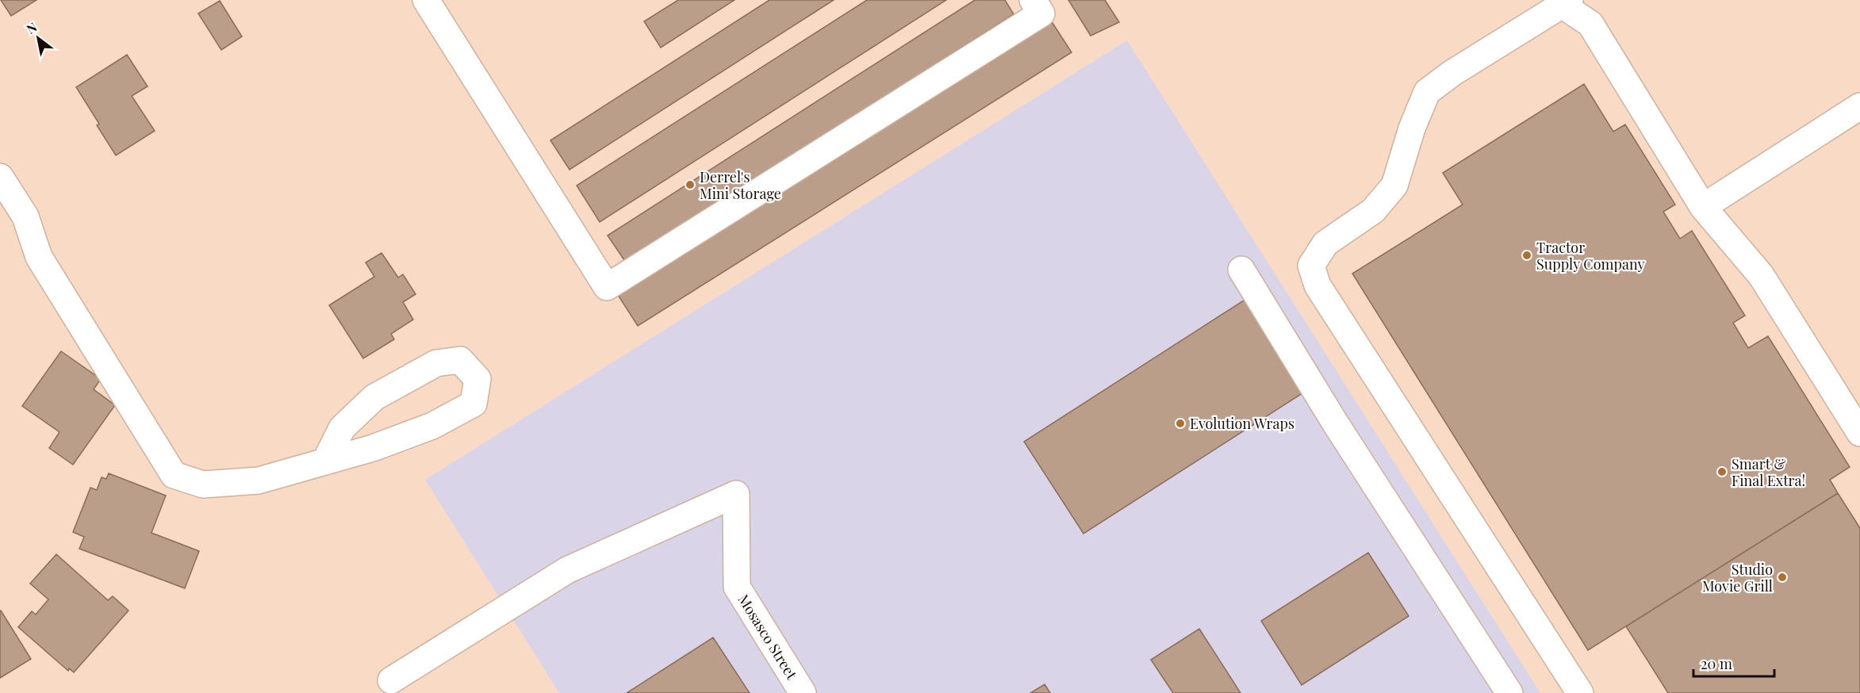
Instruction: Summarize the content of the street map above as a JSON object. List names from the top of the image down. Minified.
{"streets":{"street":["Mosasco Street"]},"places":["Derrel's Mini Storage","Tractor Supply Company","Evolution Wraps","Smart & Final Extra!","Studio Movie Grill"],"scale_bar":"20 m","north":"top left"}
